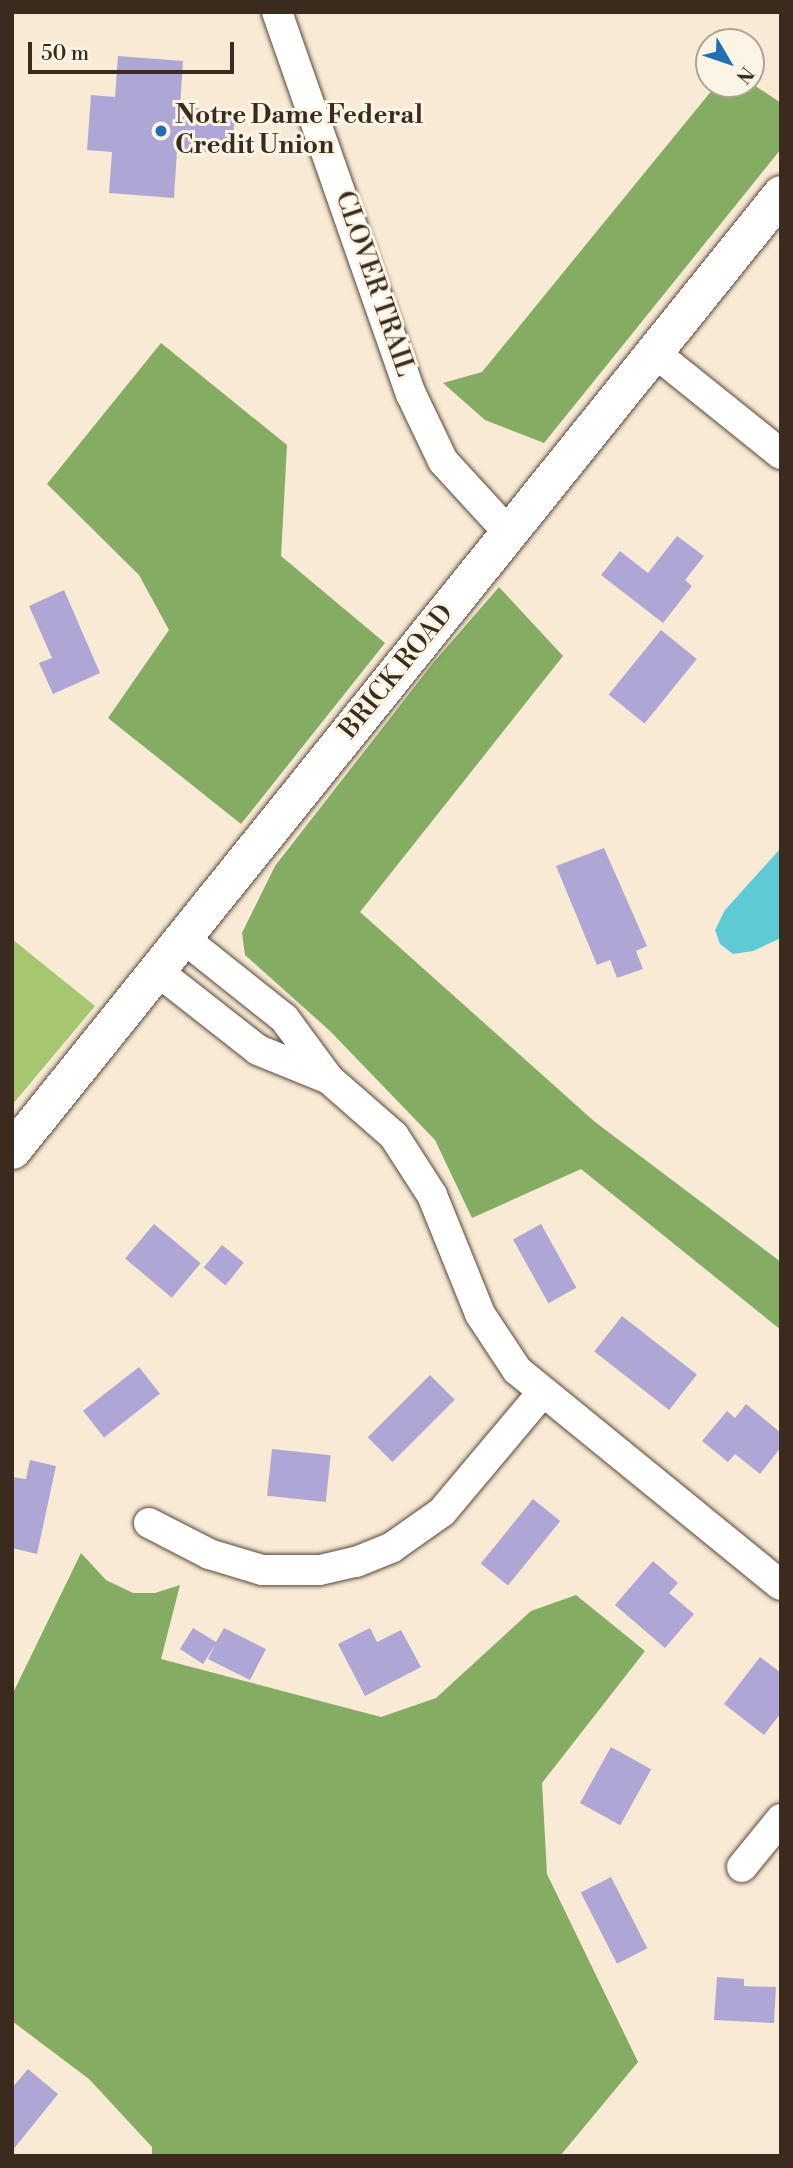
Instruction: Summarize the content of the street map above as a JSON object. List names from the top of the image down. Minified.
{"streets":{"street":["CLOVER TRAIL","BRICK ROAD"]},"crossings":[["CLOVER TRAIL","BRICK ROAD"]],"places":["Notre Dame Federal Credit Union"],"scale_bar":"50 m","north":"bottom right"}
